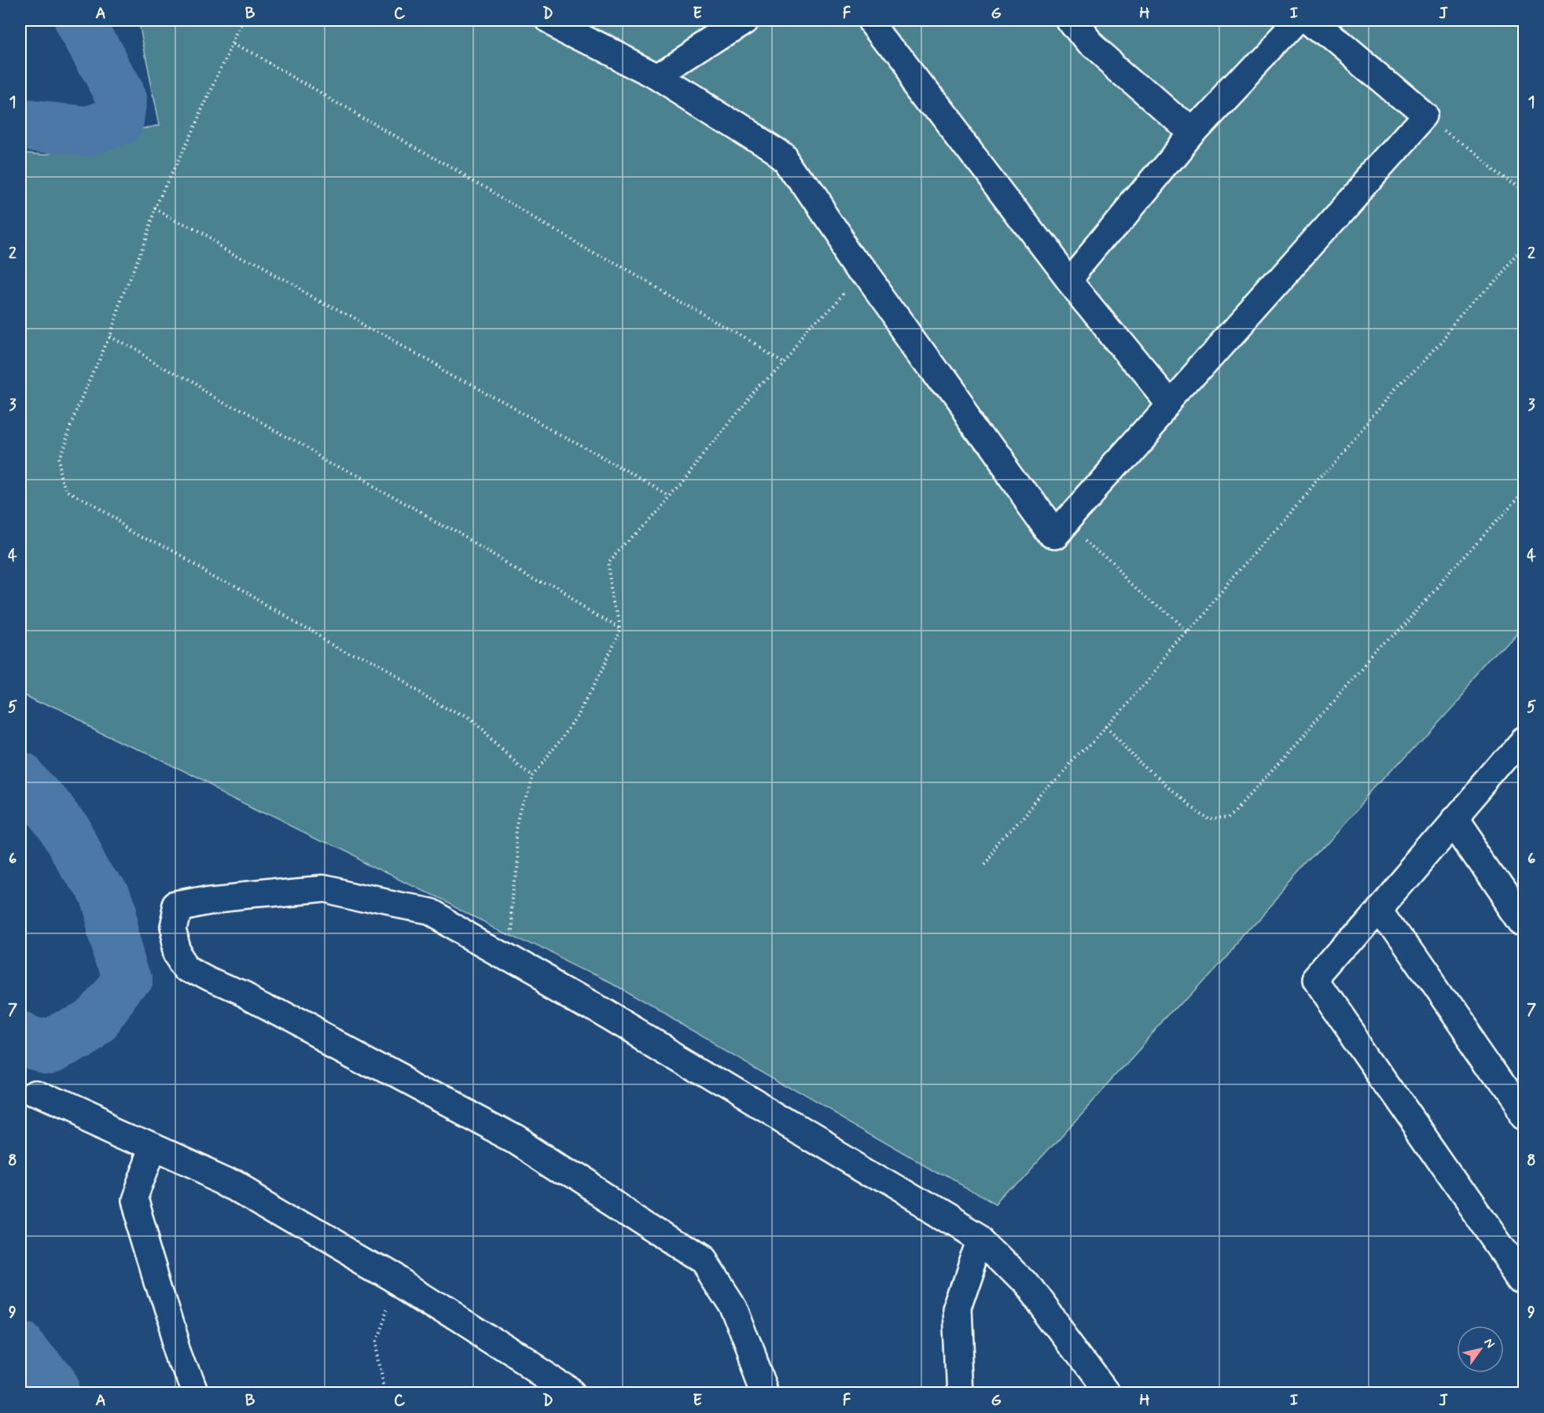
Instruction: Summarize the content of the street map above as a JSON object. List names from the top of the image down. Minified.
{"north":"top right","grid":{"columns":["A","B","C","D","E","F","G","H","I","J"],"rows":["1","2","3","4","5","6","7","8","9"]}}
